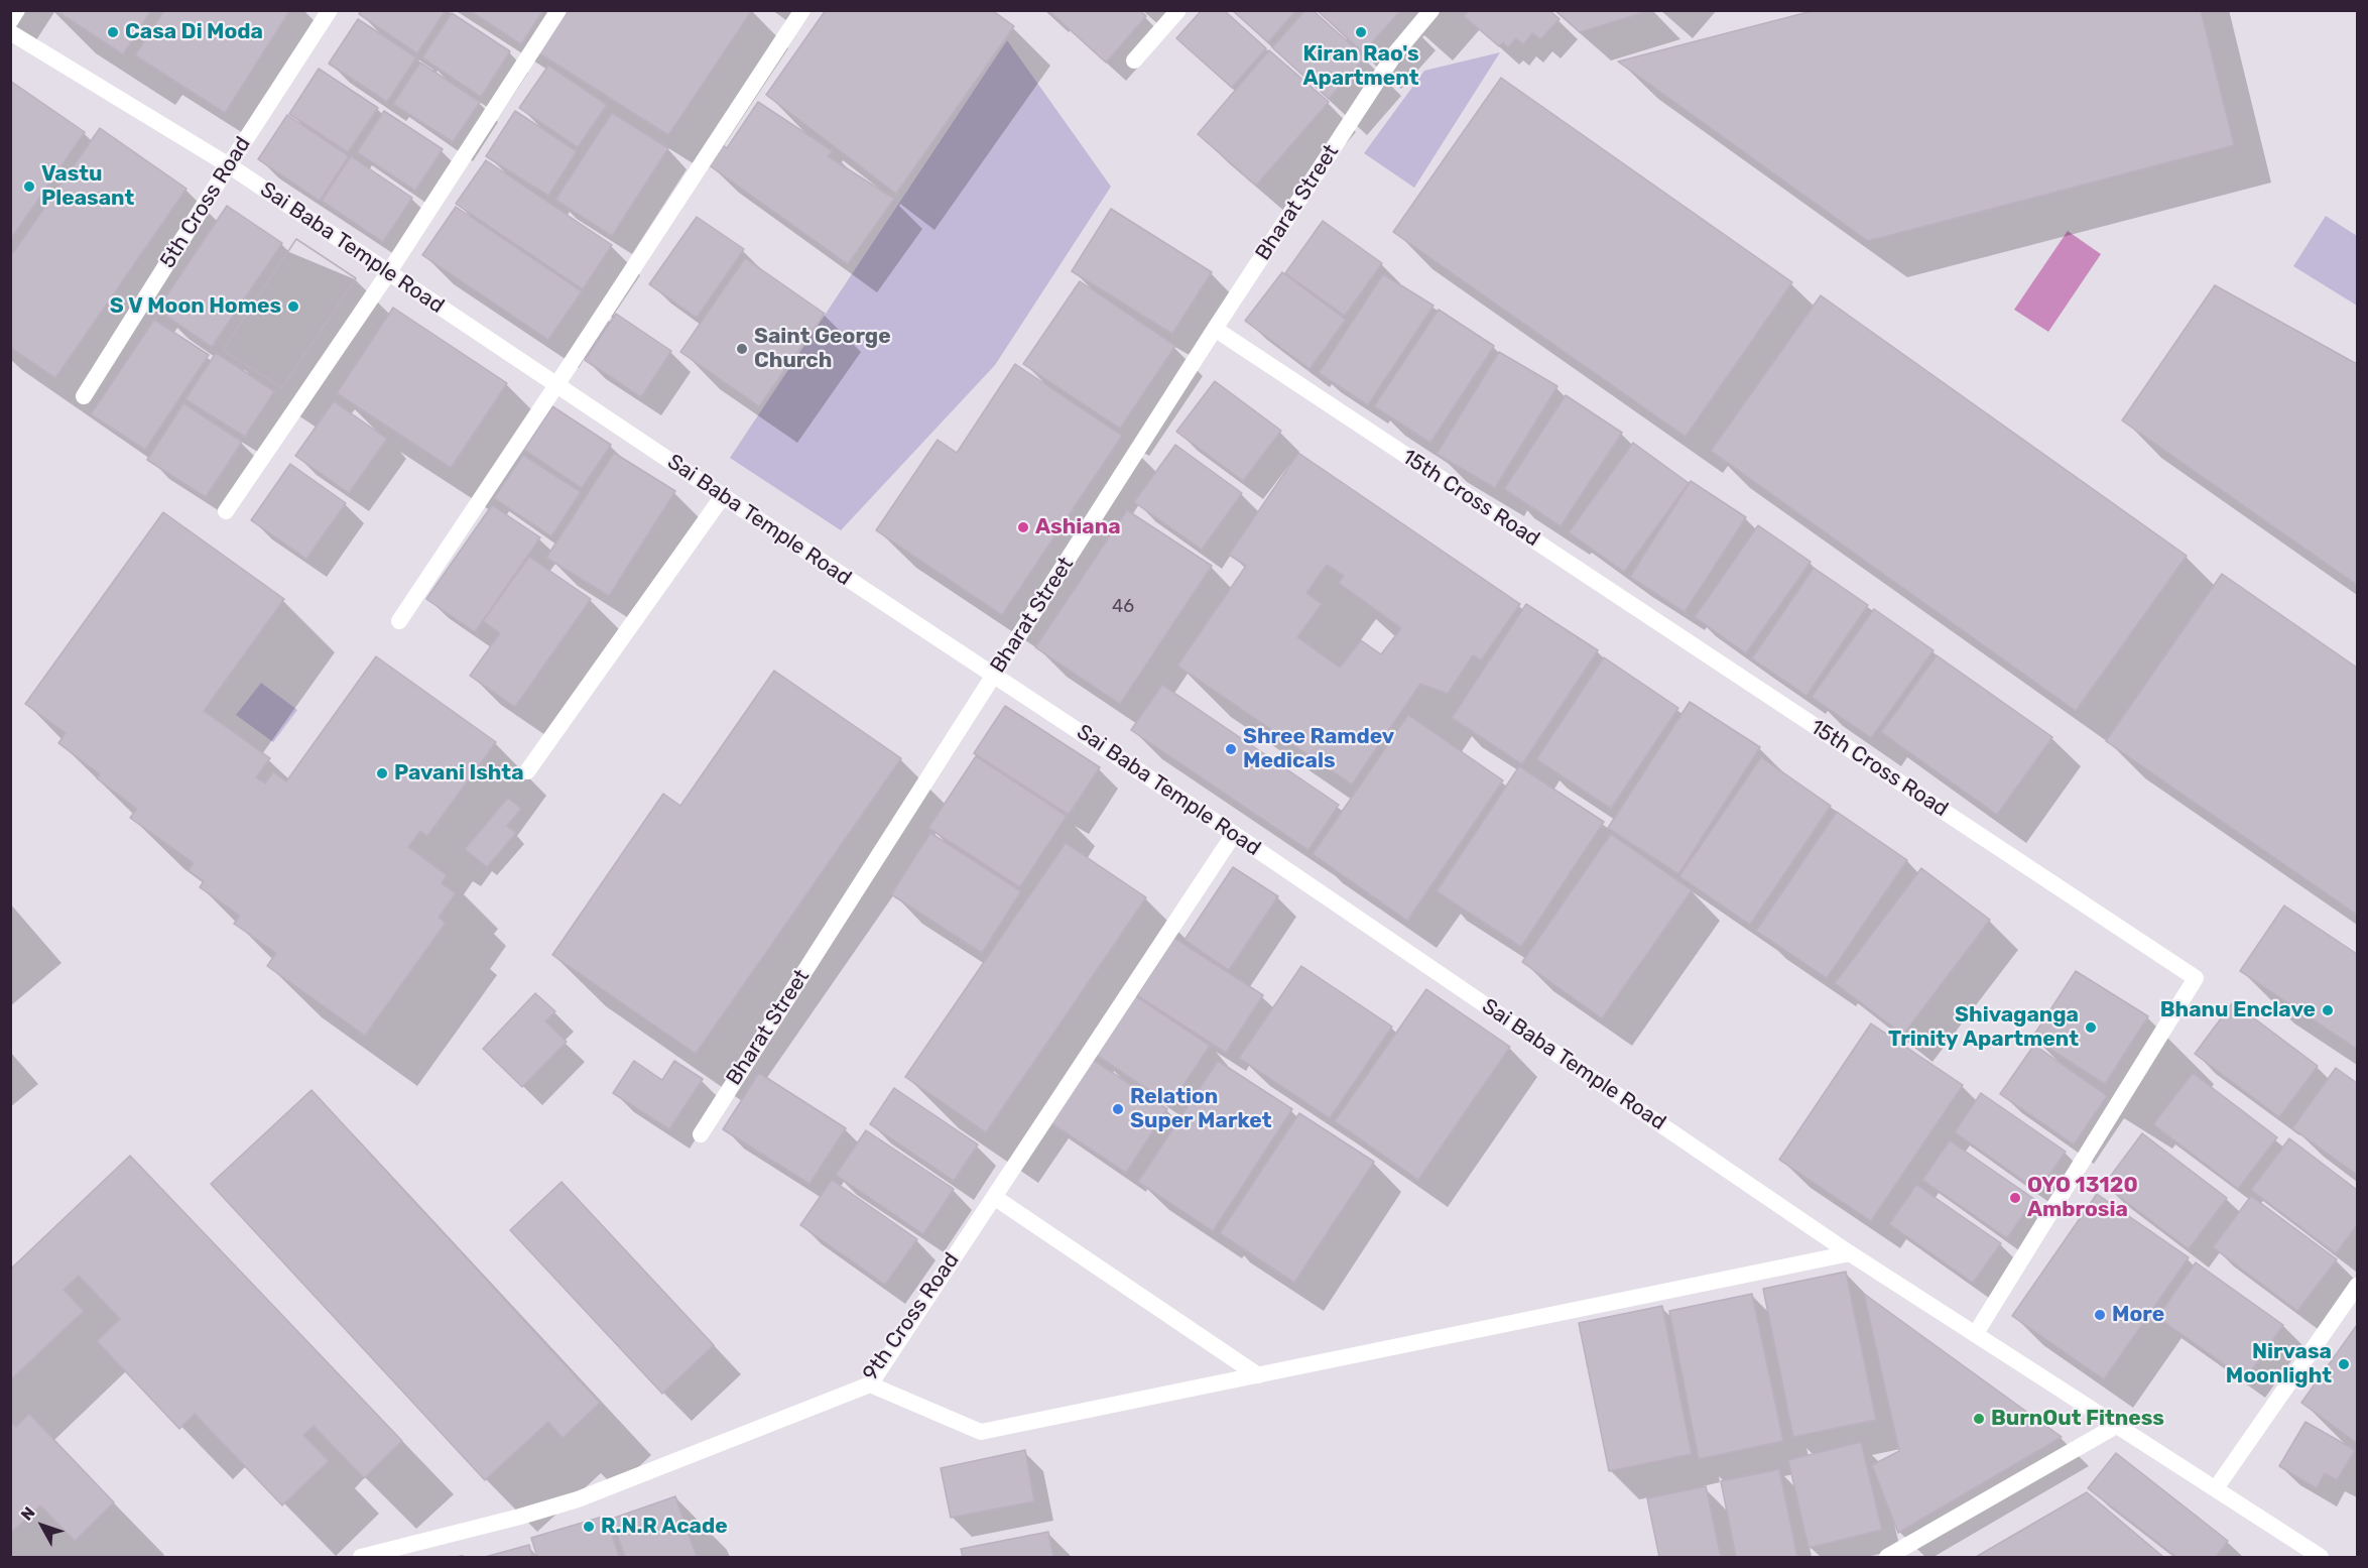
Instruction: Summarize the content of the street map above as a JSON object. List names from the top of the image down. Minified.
{"streets":{"street":["5th Cross Road","Bharat Street","Sai Baba Temple Road","15th Cross Road","9th Cross Road"]},"crossings":[["5th Cross Road","Sai Baba Temple Road"],["Bharat Street","Sai Baba Temple Road"],["Bharat Street","15th Cross Road"],["Sai Baba Temple Road","15th Cross Road"],["Sai Baba Temple Road","9th Cross Road"]],"places":["Casa Di Moda","Kiran Rao's Apartment","Vastu Pleasant","S V Moon Homes","Saint George Church","Ashiana","Shree Ramdev Medicals","Pavani Ishta","Bhanu Enclave","Shivaganga Trinity Apartment","Relation Super Market","OYO 13120 Ambrosia","More","Nirvasa Moonlight","BurnOut Fitness","R.N.R Acade"],"house_numbers":["46"],"north":"top left"}
